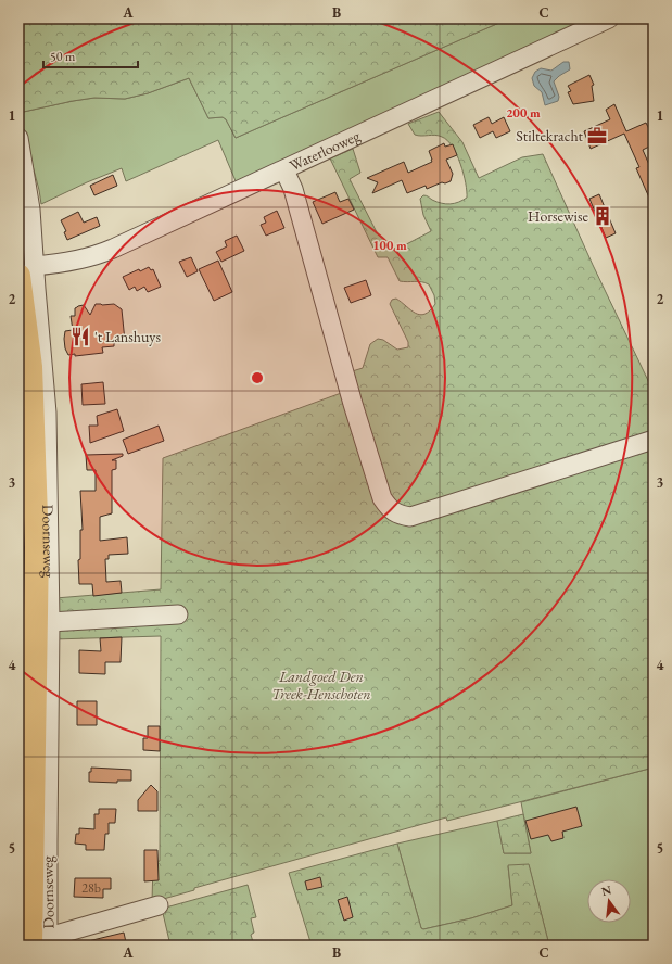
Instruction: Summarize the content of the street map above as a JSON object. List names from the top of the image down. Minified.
{"streets":{"main road":["Doornseweg"],"street":["Waterlooweg"]},"crossings":[["Waterlooweg","Doornseweg"]],"parks":["Landgoed Den Treek-Henschoten"],"places":{"office":["Stiltekracht"],"building":["Horsewise"],"restaurant":["'t Lanshuys"]},"house_numbers":["28b"],"scale_bar":"50 m","north":"top","grid":{"columns":["A","B","C"],"rows":["1","2","3","4","5"]},"rings":["200 m","100 m"]}
